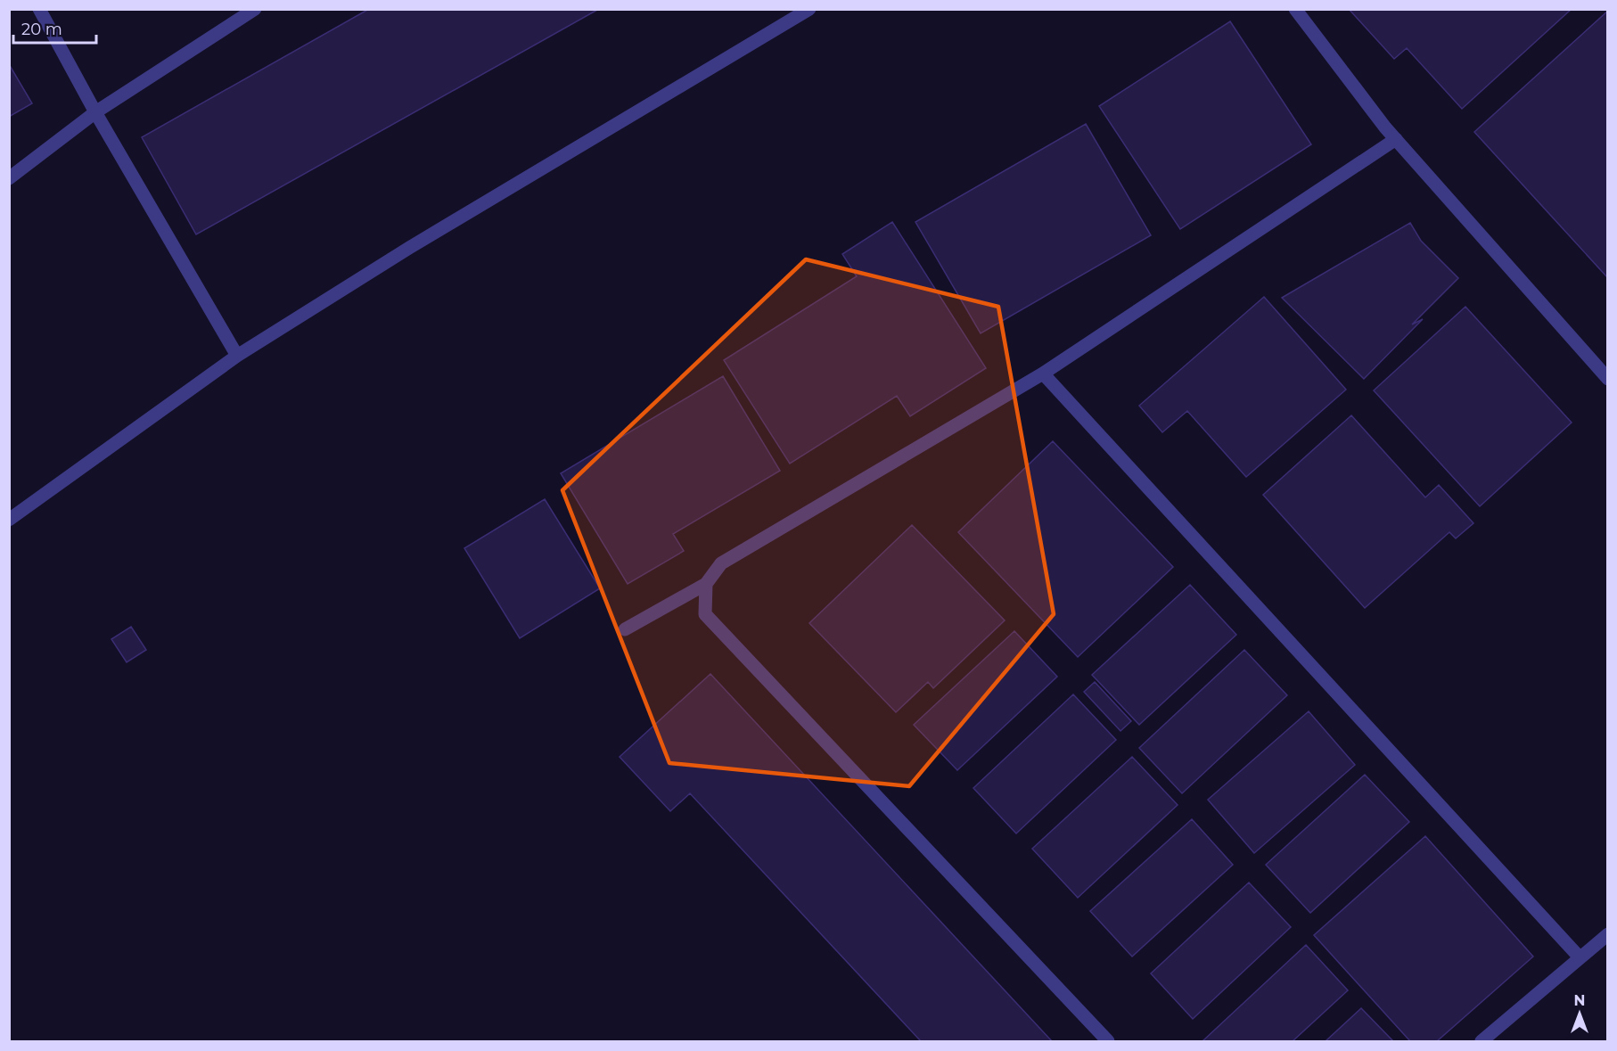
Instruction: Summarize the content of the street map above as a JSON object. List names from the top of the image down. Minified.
{"scale_bar":"20 m","north":"top"}
